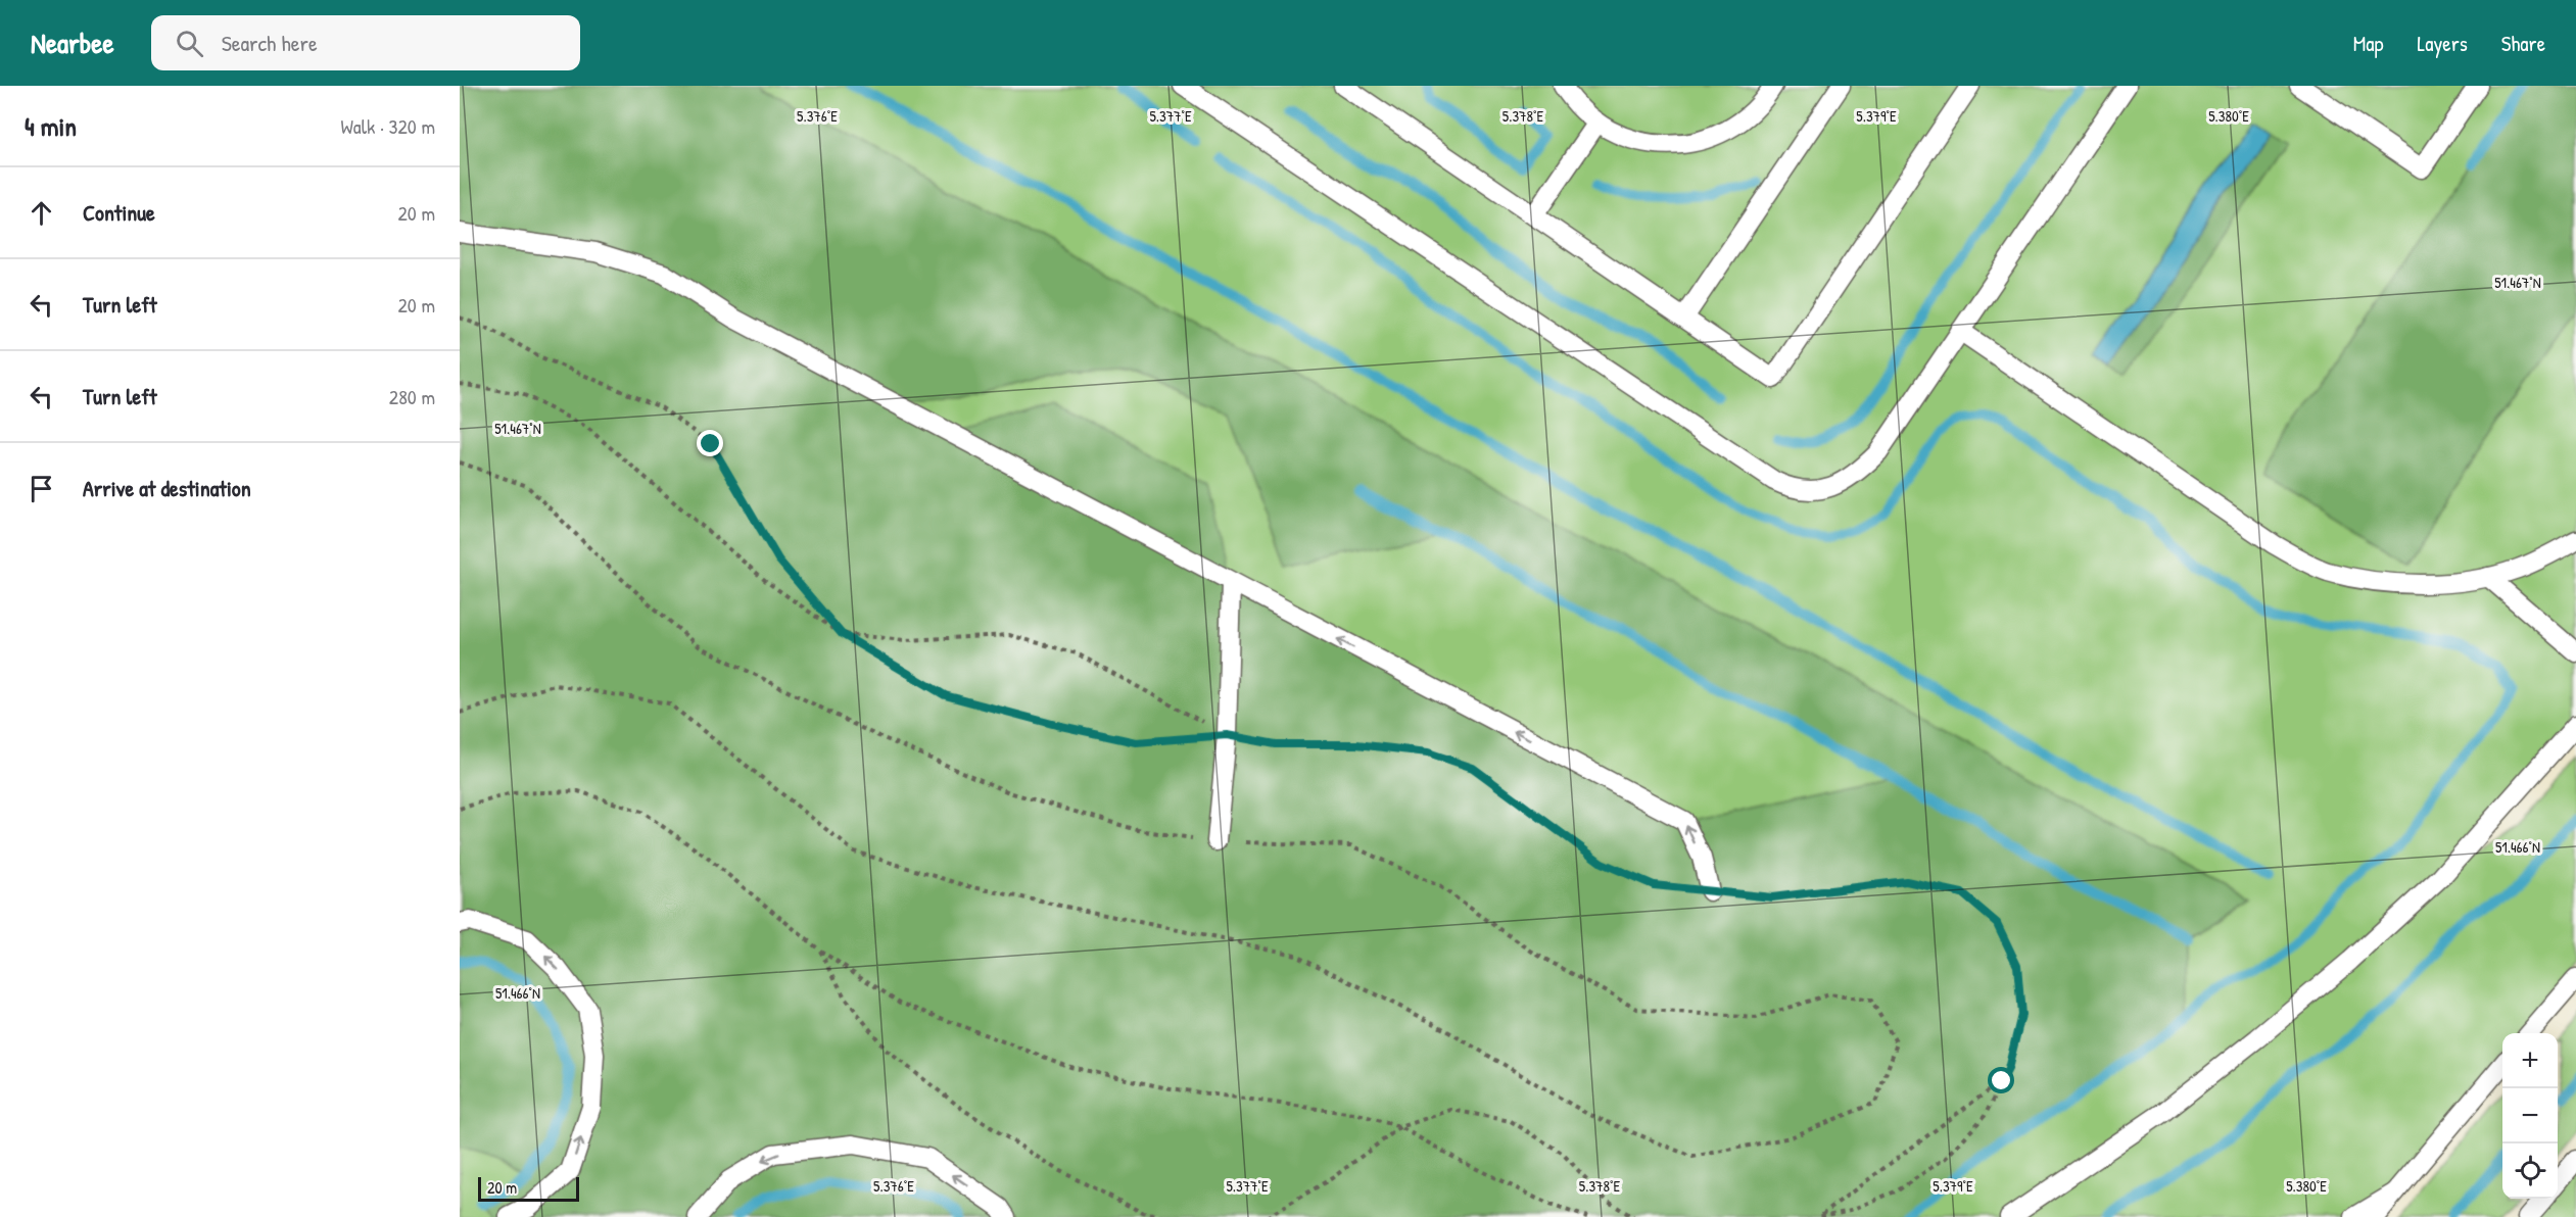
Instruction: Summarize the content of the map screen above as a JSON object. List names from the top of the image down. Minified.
{"scale_bar":"20 m","page":{"header":"Nearbee","search":"Search here","nav":["Map","Layers","Share"],"heading":["4 min","Walk · 320 m"],"list":[["Continue","20 m"],["Turn left","20 m"],["Turn left","280 m"],"Arrive at destination"],"map_buttons":["+","−"],"scale":"20 m"},"coordinates":["5.376°E","5.377°E","5.378°E","5.379°E","5.380°E","51.467°N","51.466°N"]}
